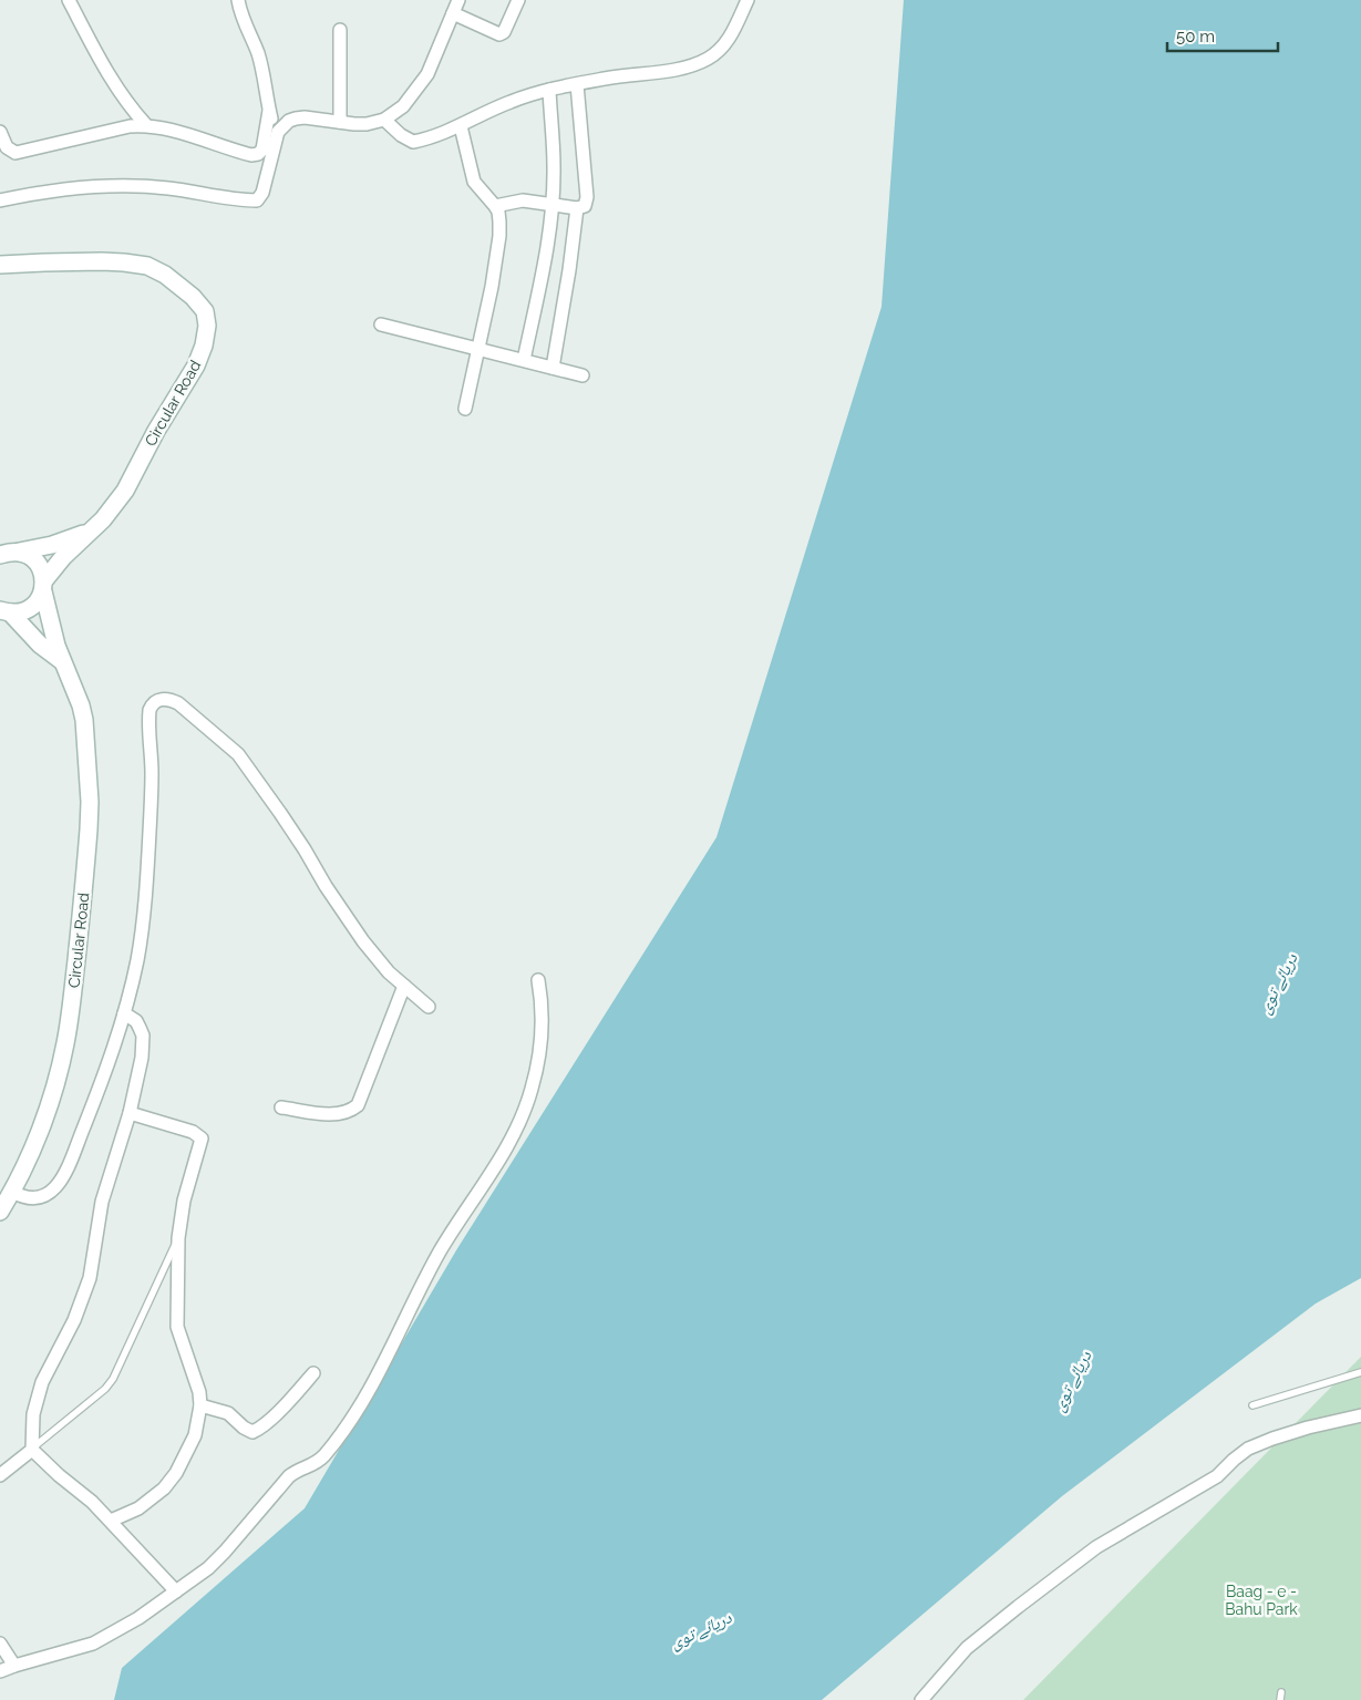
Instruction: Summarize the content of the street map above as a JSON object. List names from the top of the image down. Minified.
{"streets":{"main road":["Circular Road"]},"water":["دریائے توی"],"parks":["Baag - e - Bahu Park"],"scale_bar":"50 m"}
